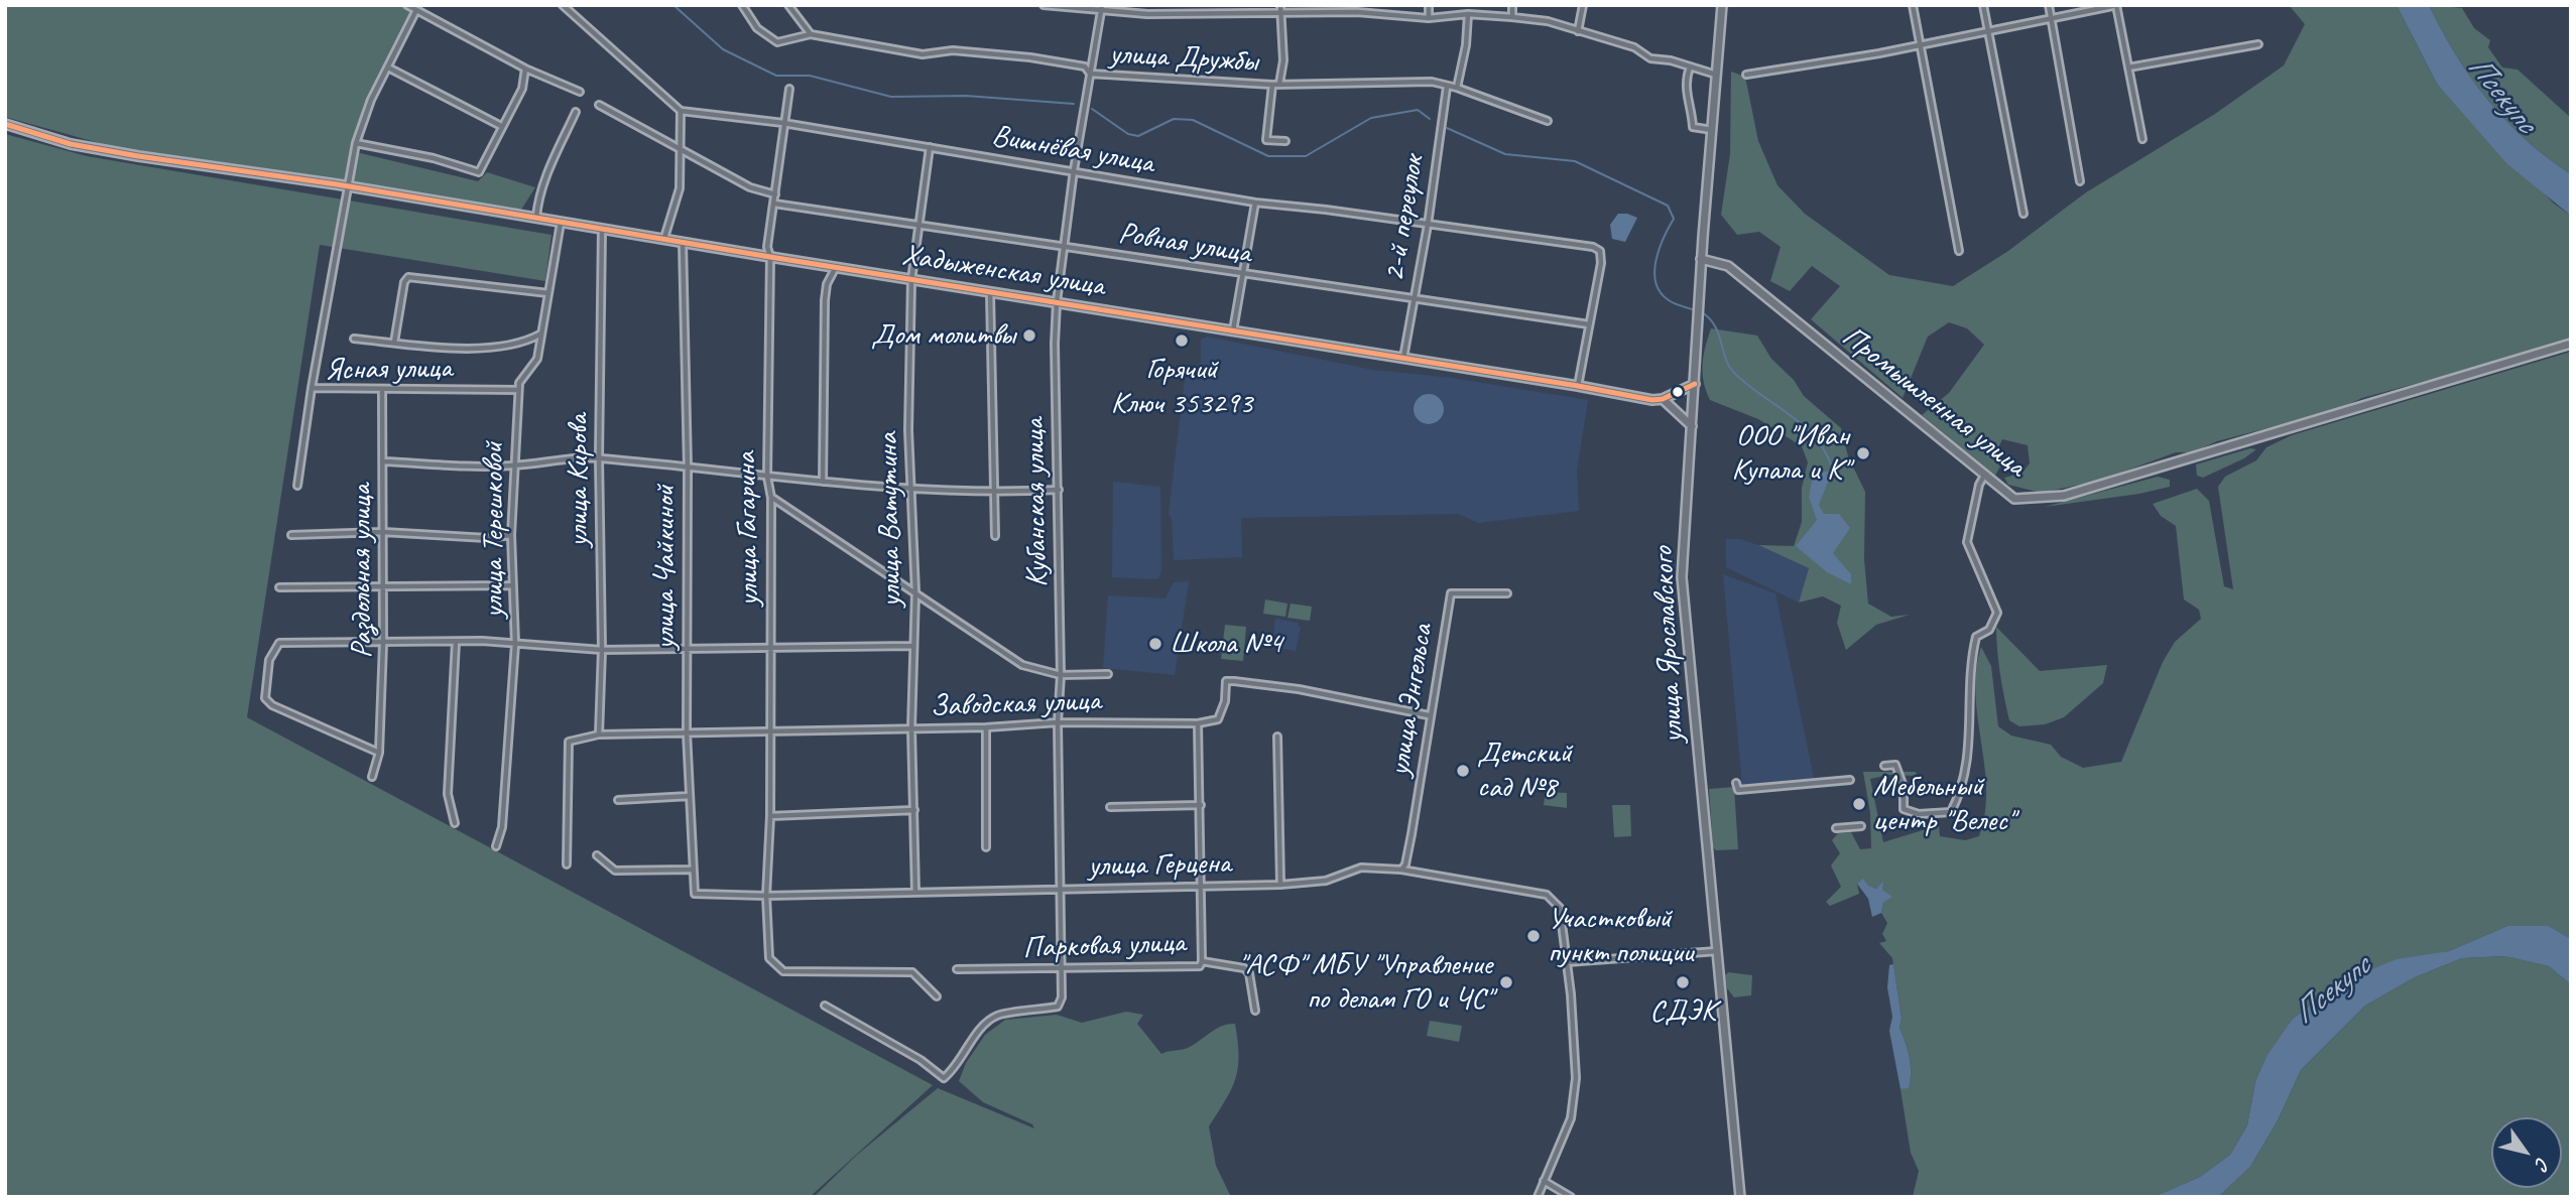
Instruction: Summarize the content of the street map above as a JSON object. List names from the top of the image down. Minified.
{"streets":{"main road":["Хадыженская улица","Промышленная улица","улица Ярославского"],"street":["улица Дружбы","Вишнёвая улица","2-й переулок","Ровная улица","Ясная улица","улица Кирова","Кубанская улица","улица Ватутина","улица Гагарина","улица Терешковой","улица Чайкиной","Раздольная улица","улица Энгельса","Заводская улица","улица Герцена","Парковая улица"]},"crossings":[["улица Дружбы","2-й переулок"],["улица Дружбы","Кубанская улица"],["Вишнёвая улица","2-й переулок"],["Вишнёвая улица","Ровная улица"],["Вишнёвая улица","Кубанская улица"],["Вишнёвая улица","улица Ватутина"],["Вишнёвая улица","улица Гагарина"],["2-й переулок","Ровная улица"],["2-й переулок","Хадыженская улица"],["Ровная улица","Кубанская улица"],["Ровная улица","улица Ватутина"],["Ровная улица","улица Гагарина"],["Хадыженская улица","улица Кирова"],["Хадыженская улица","Кубанская улица"],["Хадыженская улица","улица Ватутина"],["Хадыженская улица","улица Гагарина"],["Хадыженская улица","улица Терешковой"],["Хадыженская улица","улица Чайкиной"],["Хадыженская улица","улица Ярославского"],["Ясная улица","улица Терешковой"],["Ясная улица","Раздольная улица"],["Промышленная улица","улица Ярославского"],["улица Кирова","Заводская улица"],["Кубанская улица","Заводская улица"],["Кубанская улица","улица Герцена"],["Кубанская улица","Парковая улица"],["улица Ватутина","Заводская улица"],["улица Ватутина","улица Герцена"],["улица Гагарина","Заводская улица"],["улица Гагарина","улица Герцена"],["улица Чайкиной","Заводская улица"],["улица Чайкиной","улица Герцена"],["улица Энгельса","улица Герцена"]],"water":["Псекупс"],"places":["Дом молитвы","Горячий Ключ 353293","ООО \"Иван Купала и К\"","Школа №4","Детский сад №8","Мебельный центр \"Велес\"","Участковый пункт полиции","\"АСФ\" МБУ \"Управление по делам ГО и ЧС\"","СДЭК"],"north":"bottom right"}
